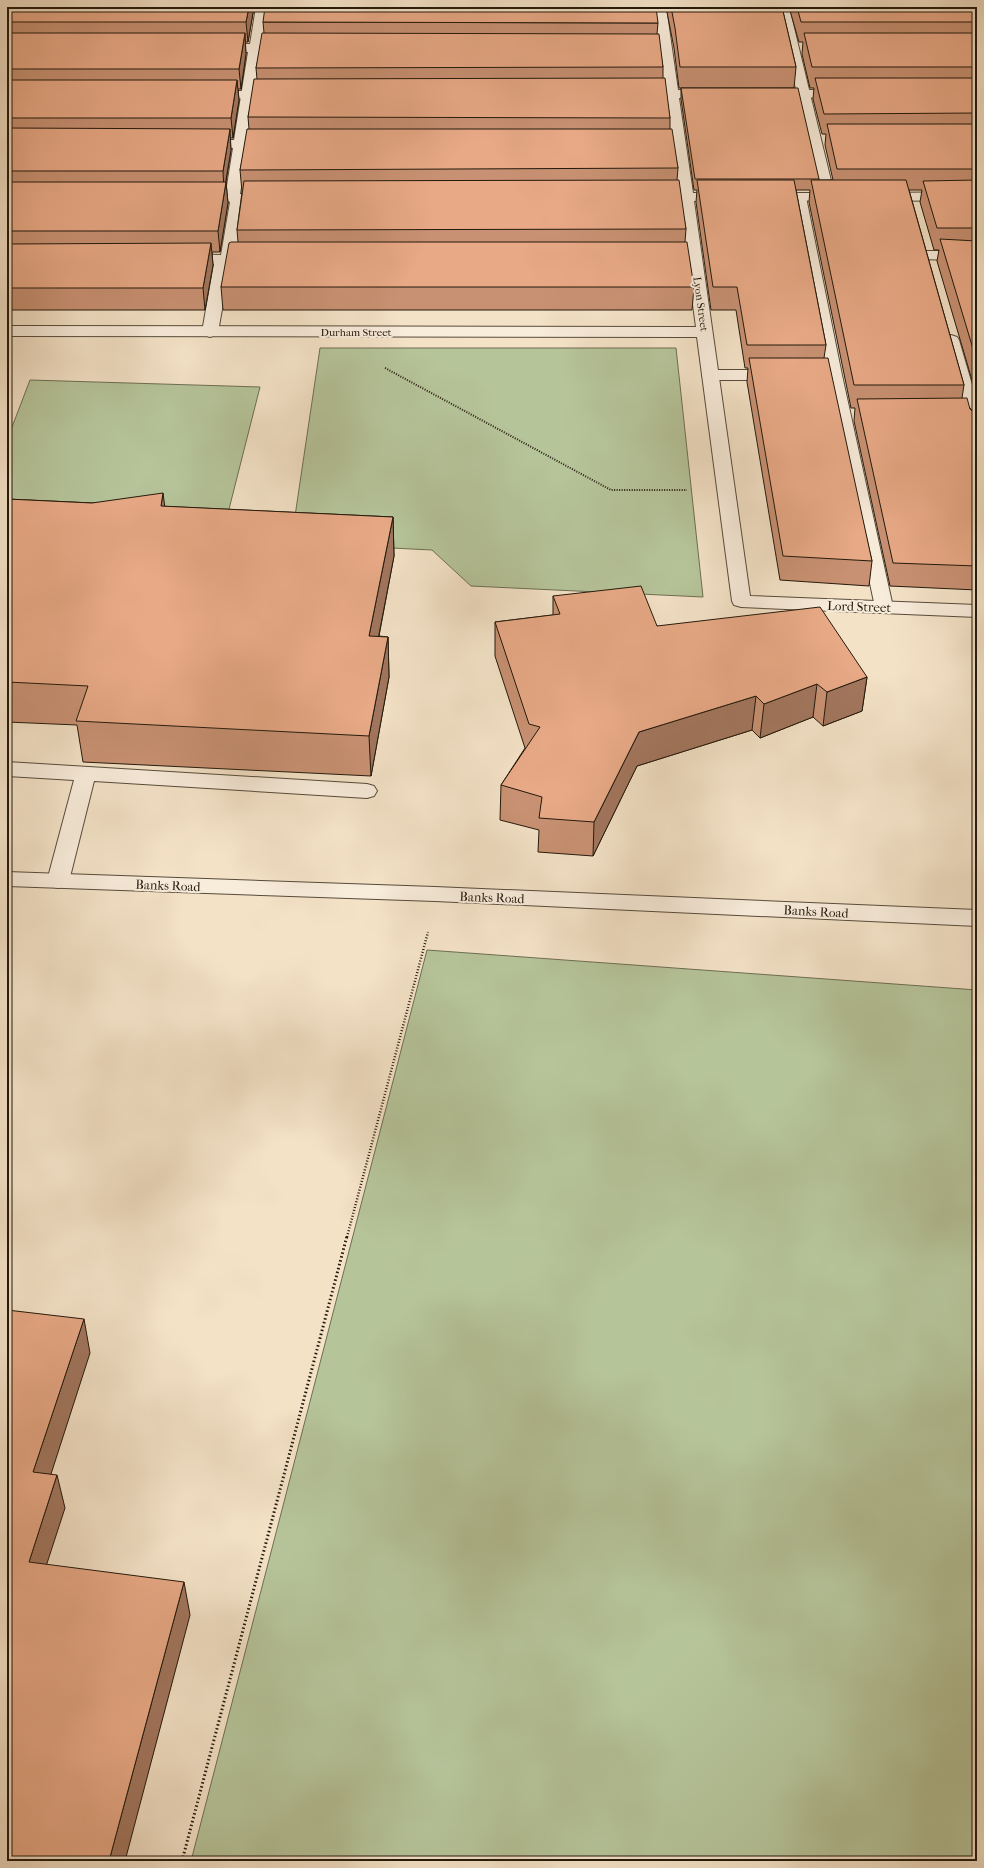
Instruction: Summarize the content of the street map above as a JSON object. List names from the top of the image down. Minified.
{"streets":{"street":["Lyon Street","Durham Street","Lord Street","Banks Road"]},"crossings":[["Lyon Street","Durham Street"],["Lyon Street","Lord Street"]]}
